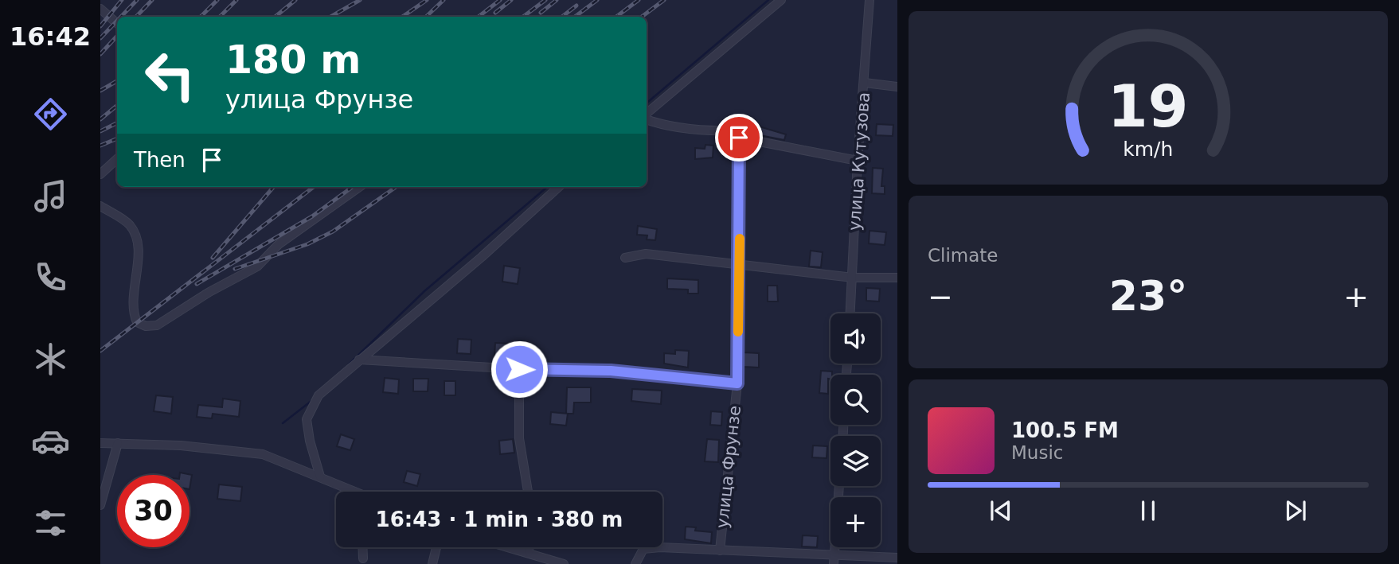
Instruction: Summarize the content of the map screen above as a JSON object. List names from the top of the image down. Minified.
{"streets":{"street":["улица Кутузова","улица Фрунзе"]},"page":{"tabs":"16:42","turn":["180 m","улица Фрунзе"],"then":"Then","tile":"Climate","heat":["−","23°","+"],"map_buttons":"+","song":["100.5 FM","Music"],"limit":"30","trip":"16:43 · 1 min · 380 m","gauge":["19","km/h"]}}
